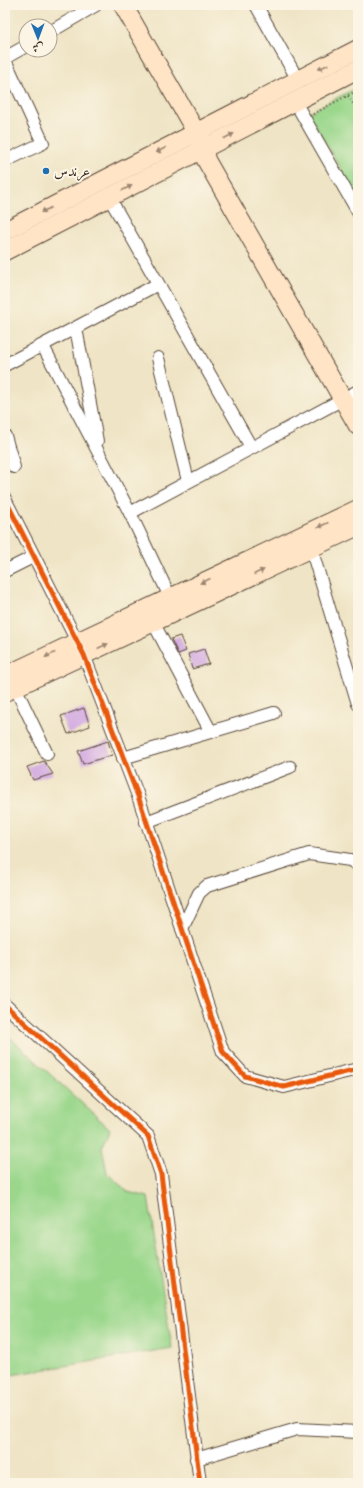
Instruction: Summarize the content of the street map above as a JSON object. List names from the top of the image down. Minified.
{"places":["عرندس"],"north":"bottom"}
